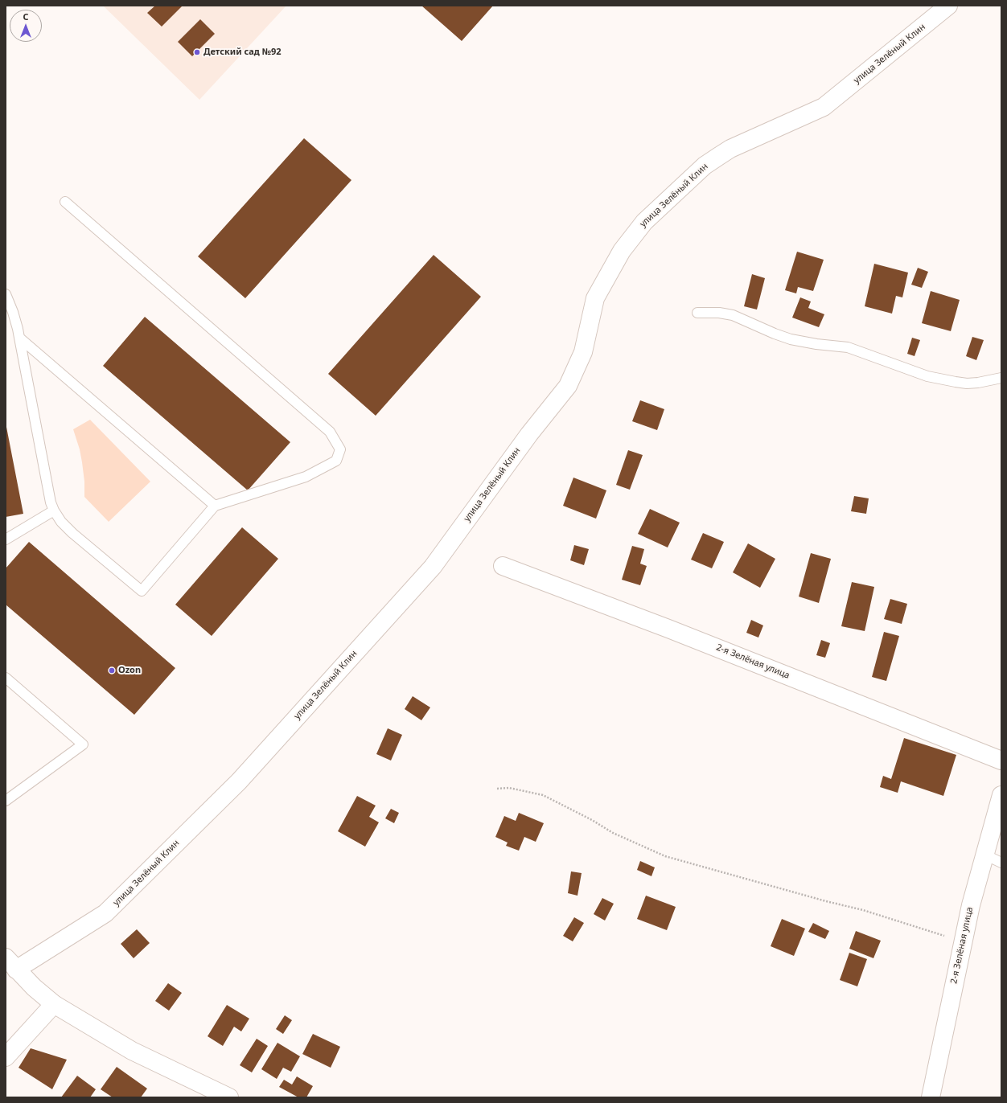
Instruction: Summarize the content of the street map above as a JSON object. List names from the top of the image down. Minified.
{"streets":{"street":["улица Зелёный Клин","2-я Зелёная улица"]},"places":["Детский сад №92","Ozon"],"north":"top"}
